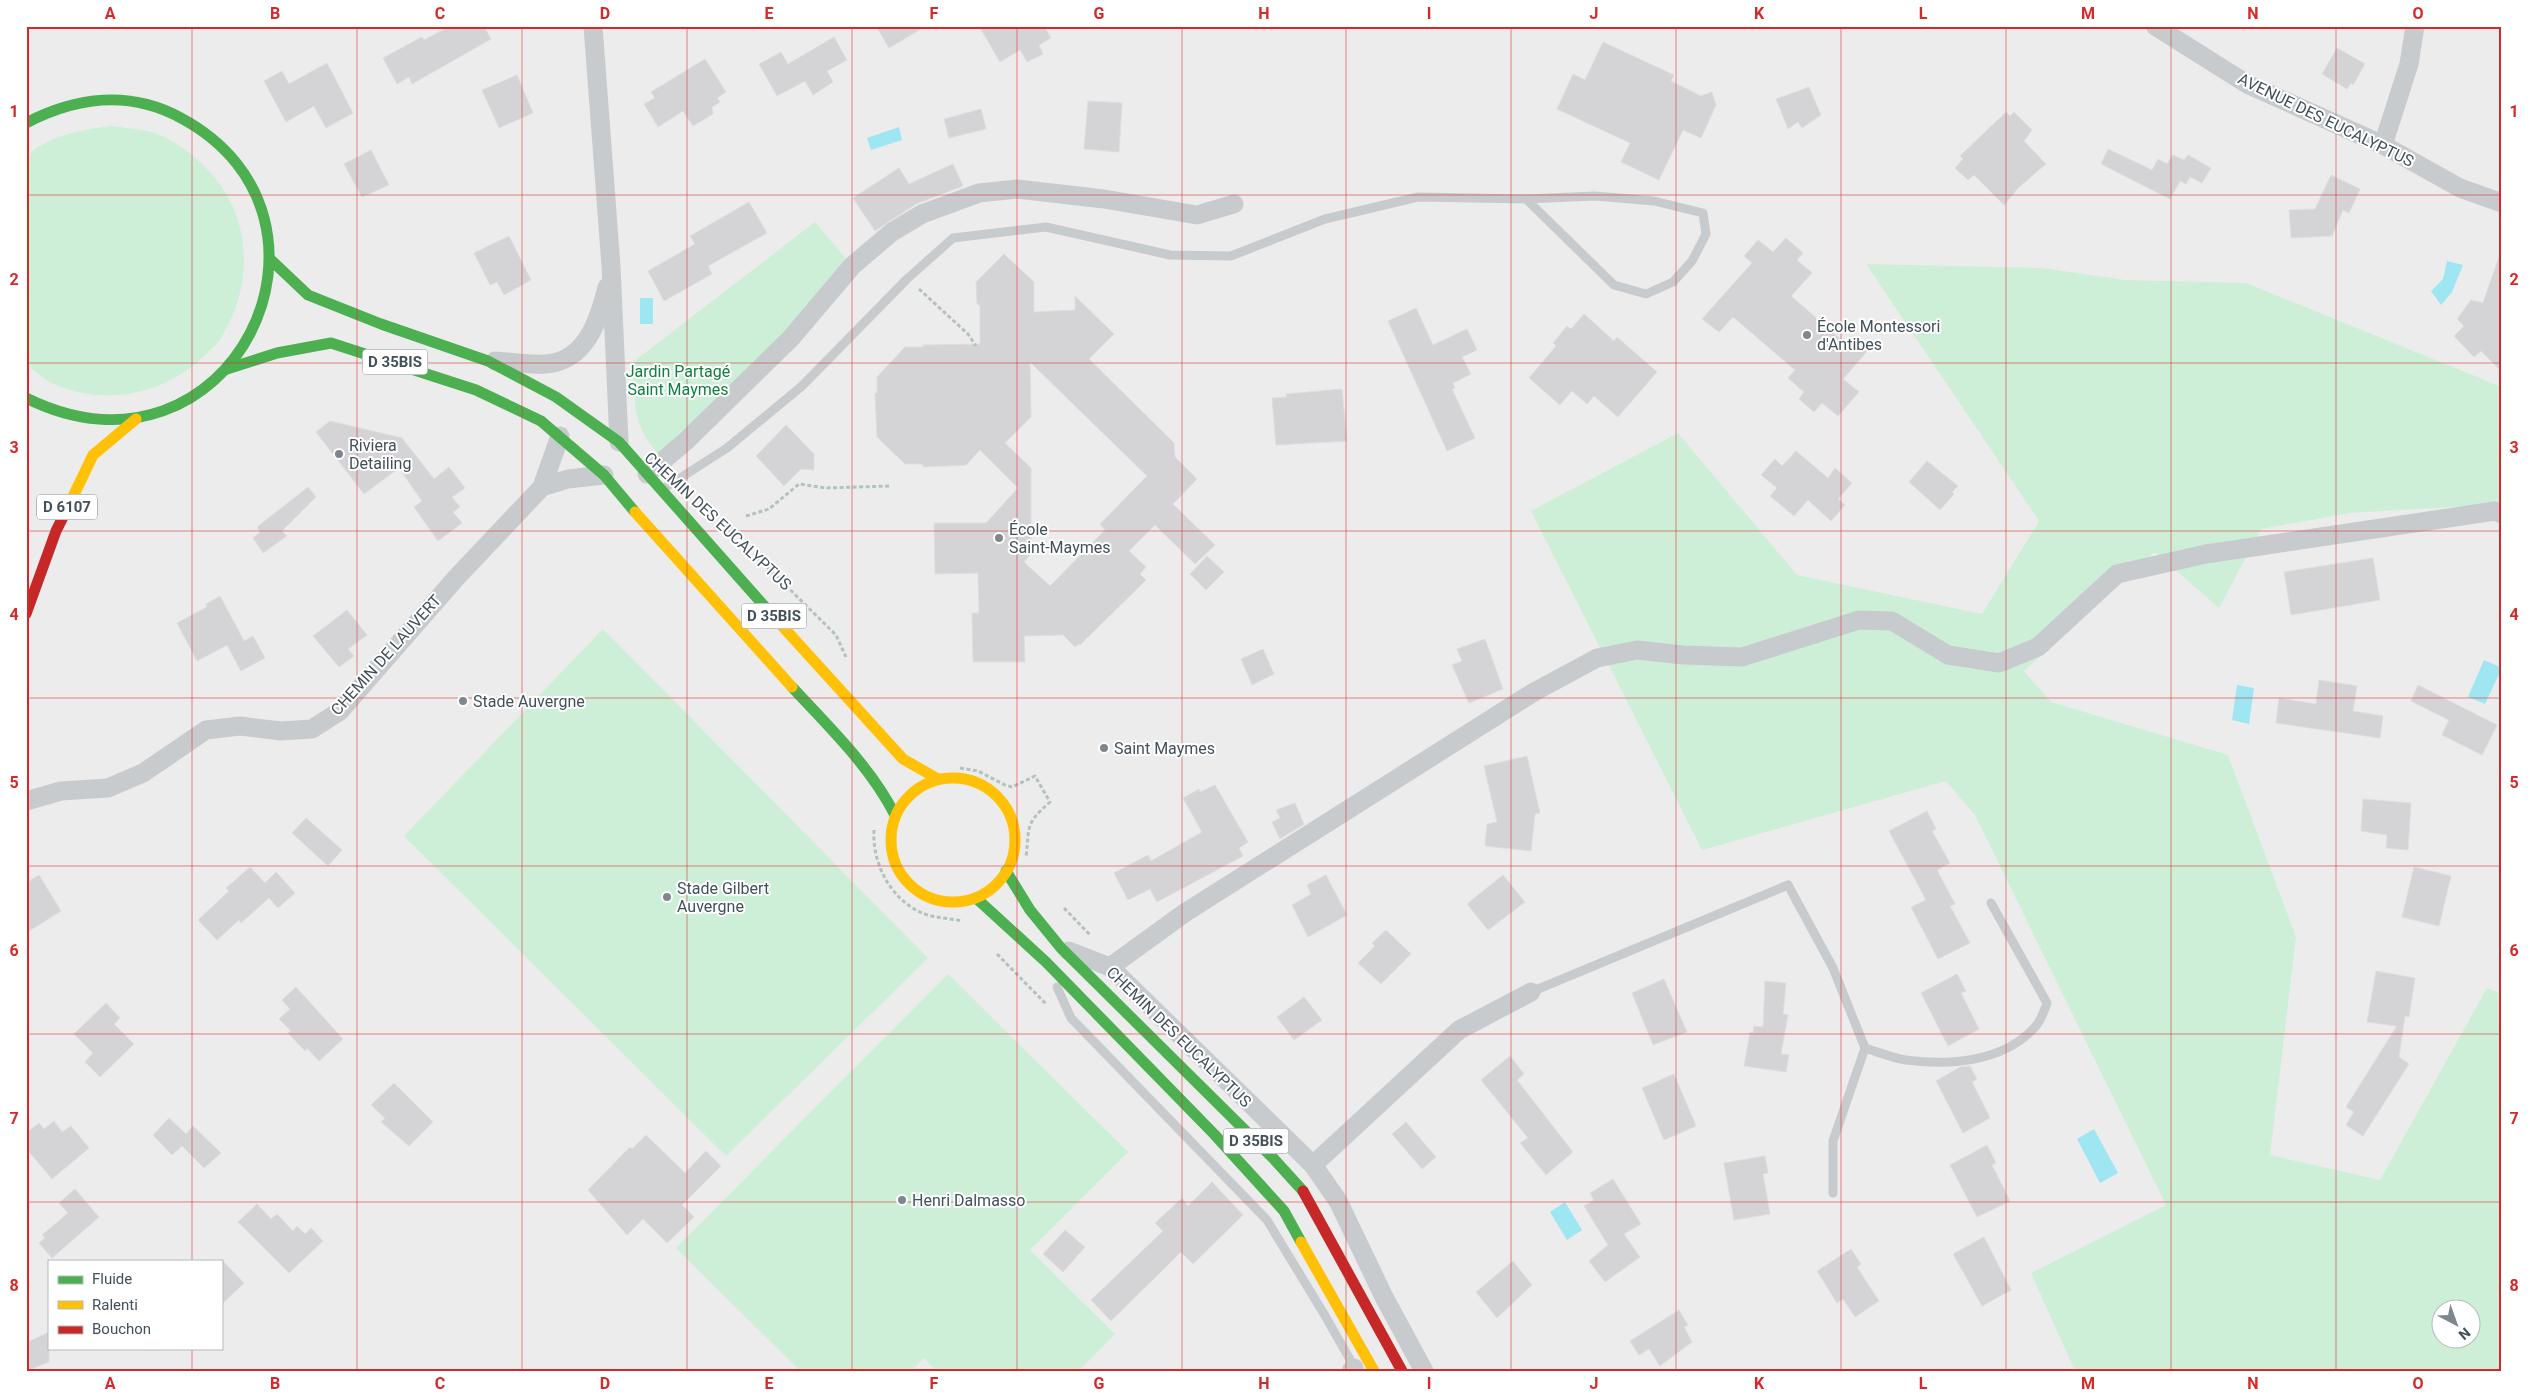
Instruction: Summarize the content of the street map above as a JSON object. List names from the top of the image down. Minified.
{"streets":{"main road":["D 35BIS","D 6107","CHEMIN DES EUCALYPTUS"],"street":["AVENUE DES EUCALYPTUS","CHEMIN DE LAUVERT"]},"crossings":[["D 35BIS","CHEMIN DES EUCALYPTUS"],["D 35BIS","CHEMIN DE LAUVERT"]],"parks":["Jardin Partagé Saint Maymes"],"places":["École Montessori d'Antibes","Riviera Detailing","École Saint-Maymes","Stade Auvergne","Saint Maymes","Stade Gilbert Auvergne","Henri Dalmasso"],"legend":["Fluide","Ralenti","Bouchon"],"north":"bottom right","grid":{"columns":["A","B","C","D","E","F","G","H","I","J","K","L","M","N","O"],"rows":["1","2","3","4","5","6","7","8"]}}
